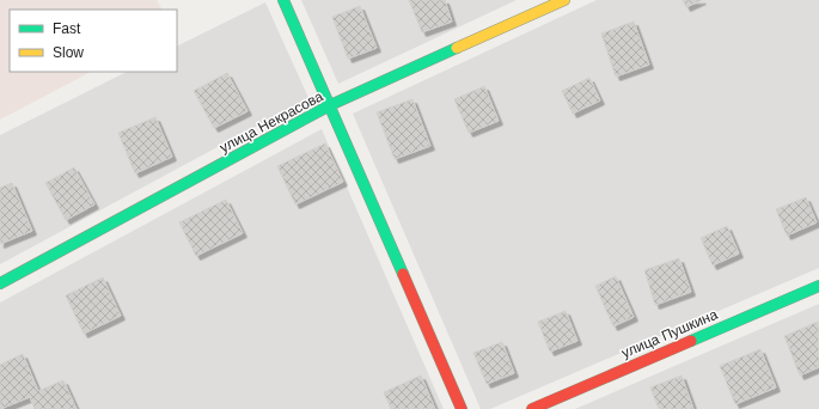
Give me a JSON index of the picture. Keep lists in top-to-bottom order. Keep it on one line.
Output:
{"streets":{"street":["улица Некрасова","улица Пушкина"]},"legend":["Fast","Slow"]}
